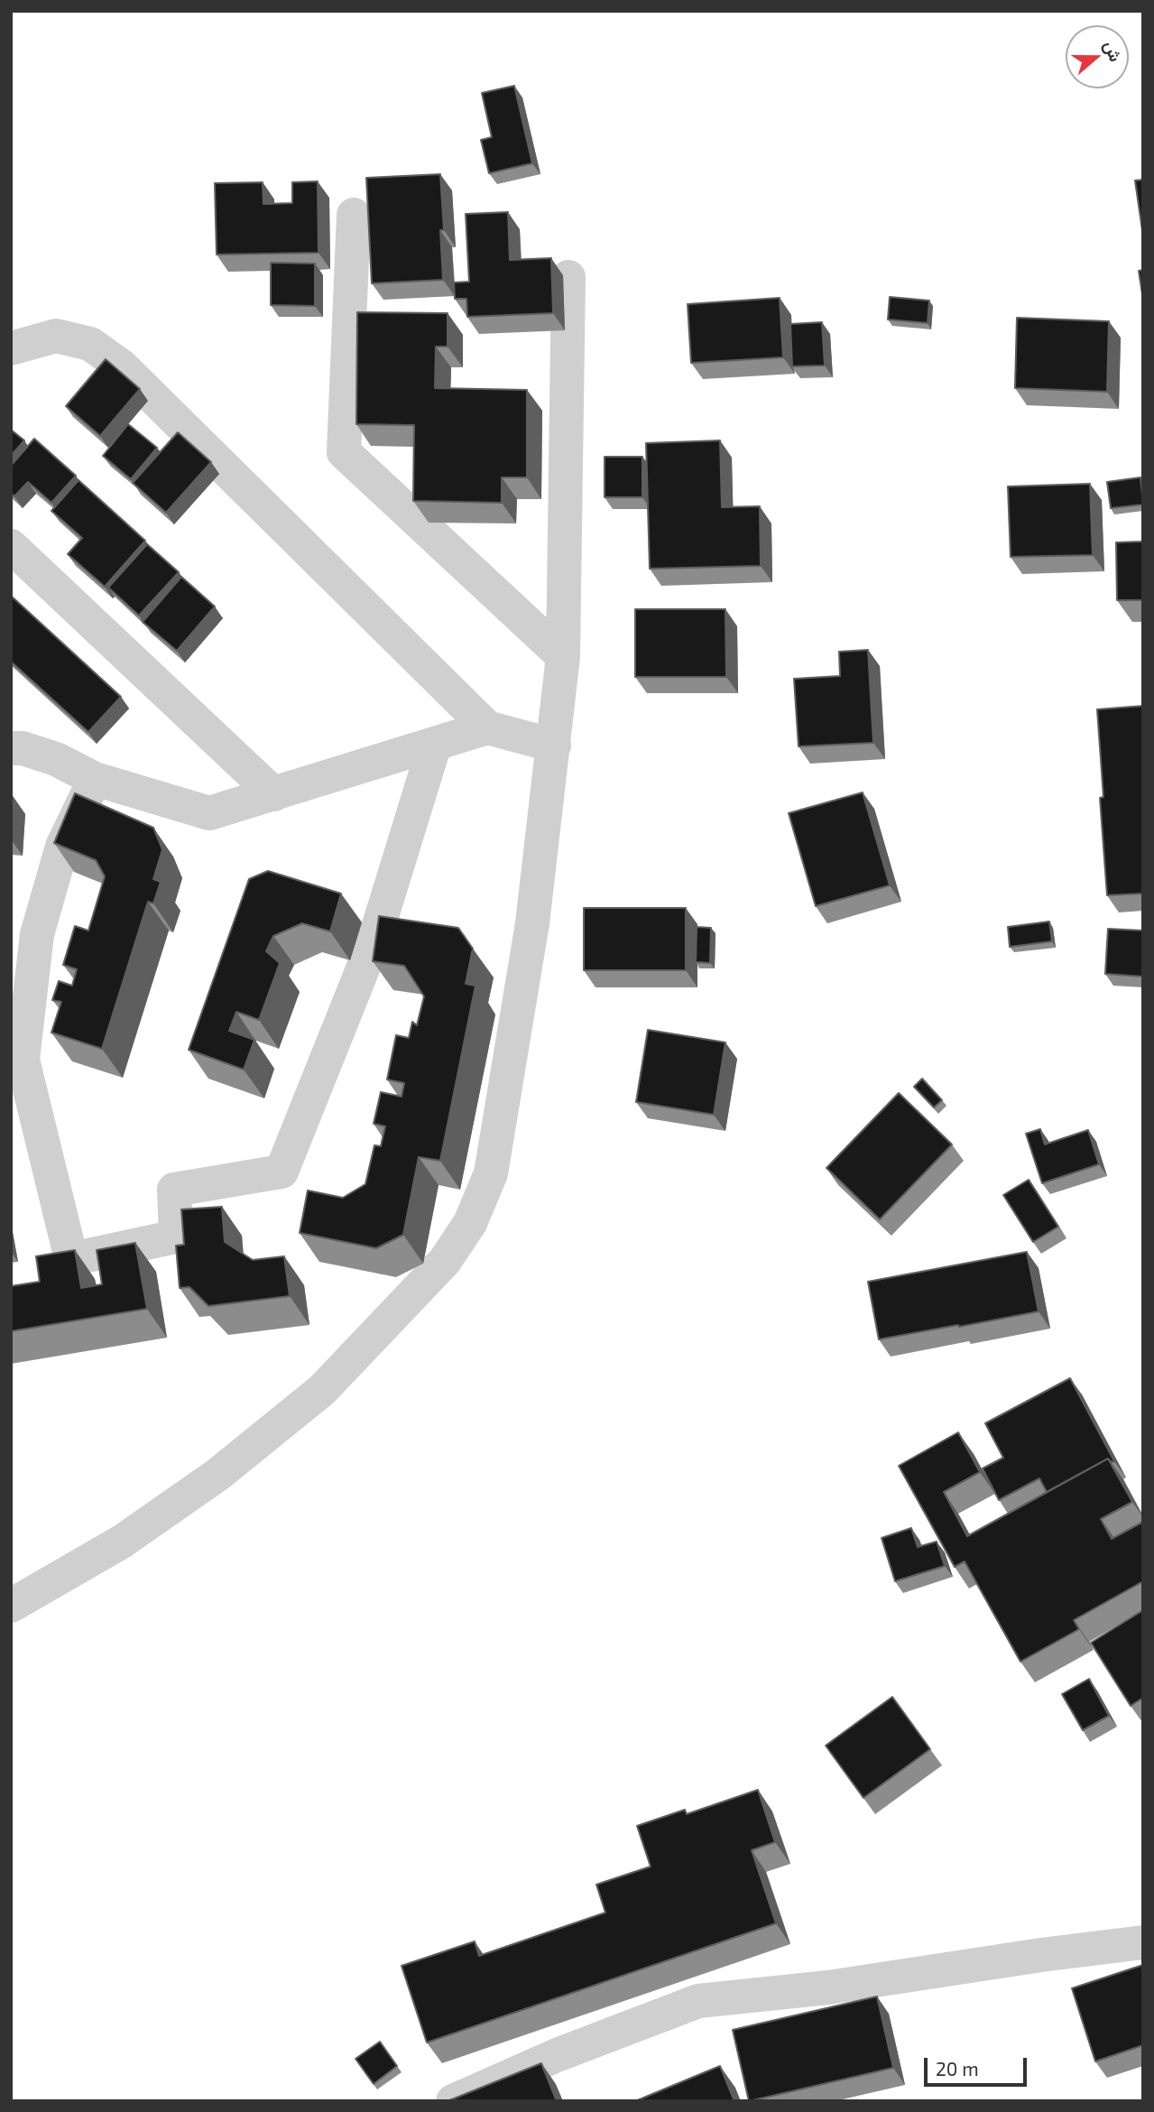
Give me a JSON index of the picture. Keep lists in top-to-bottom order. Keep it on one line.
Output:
{"scale_bar":"20 m","north":"right"}
